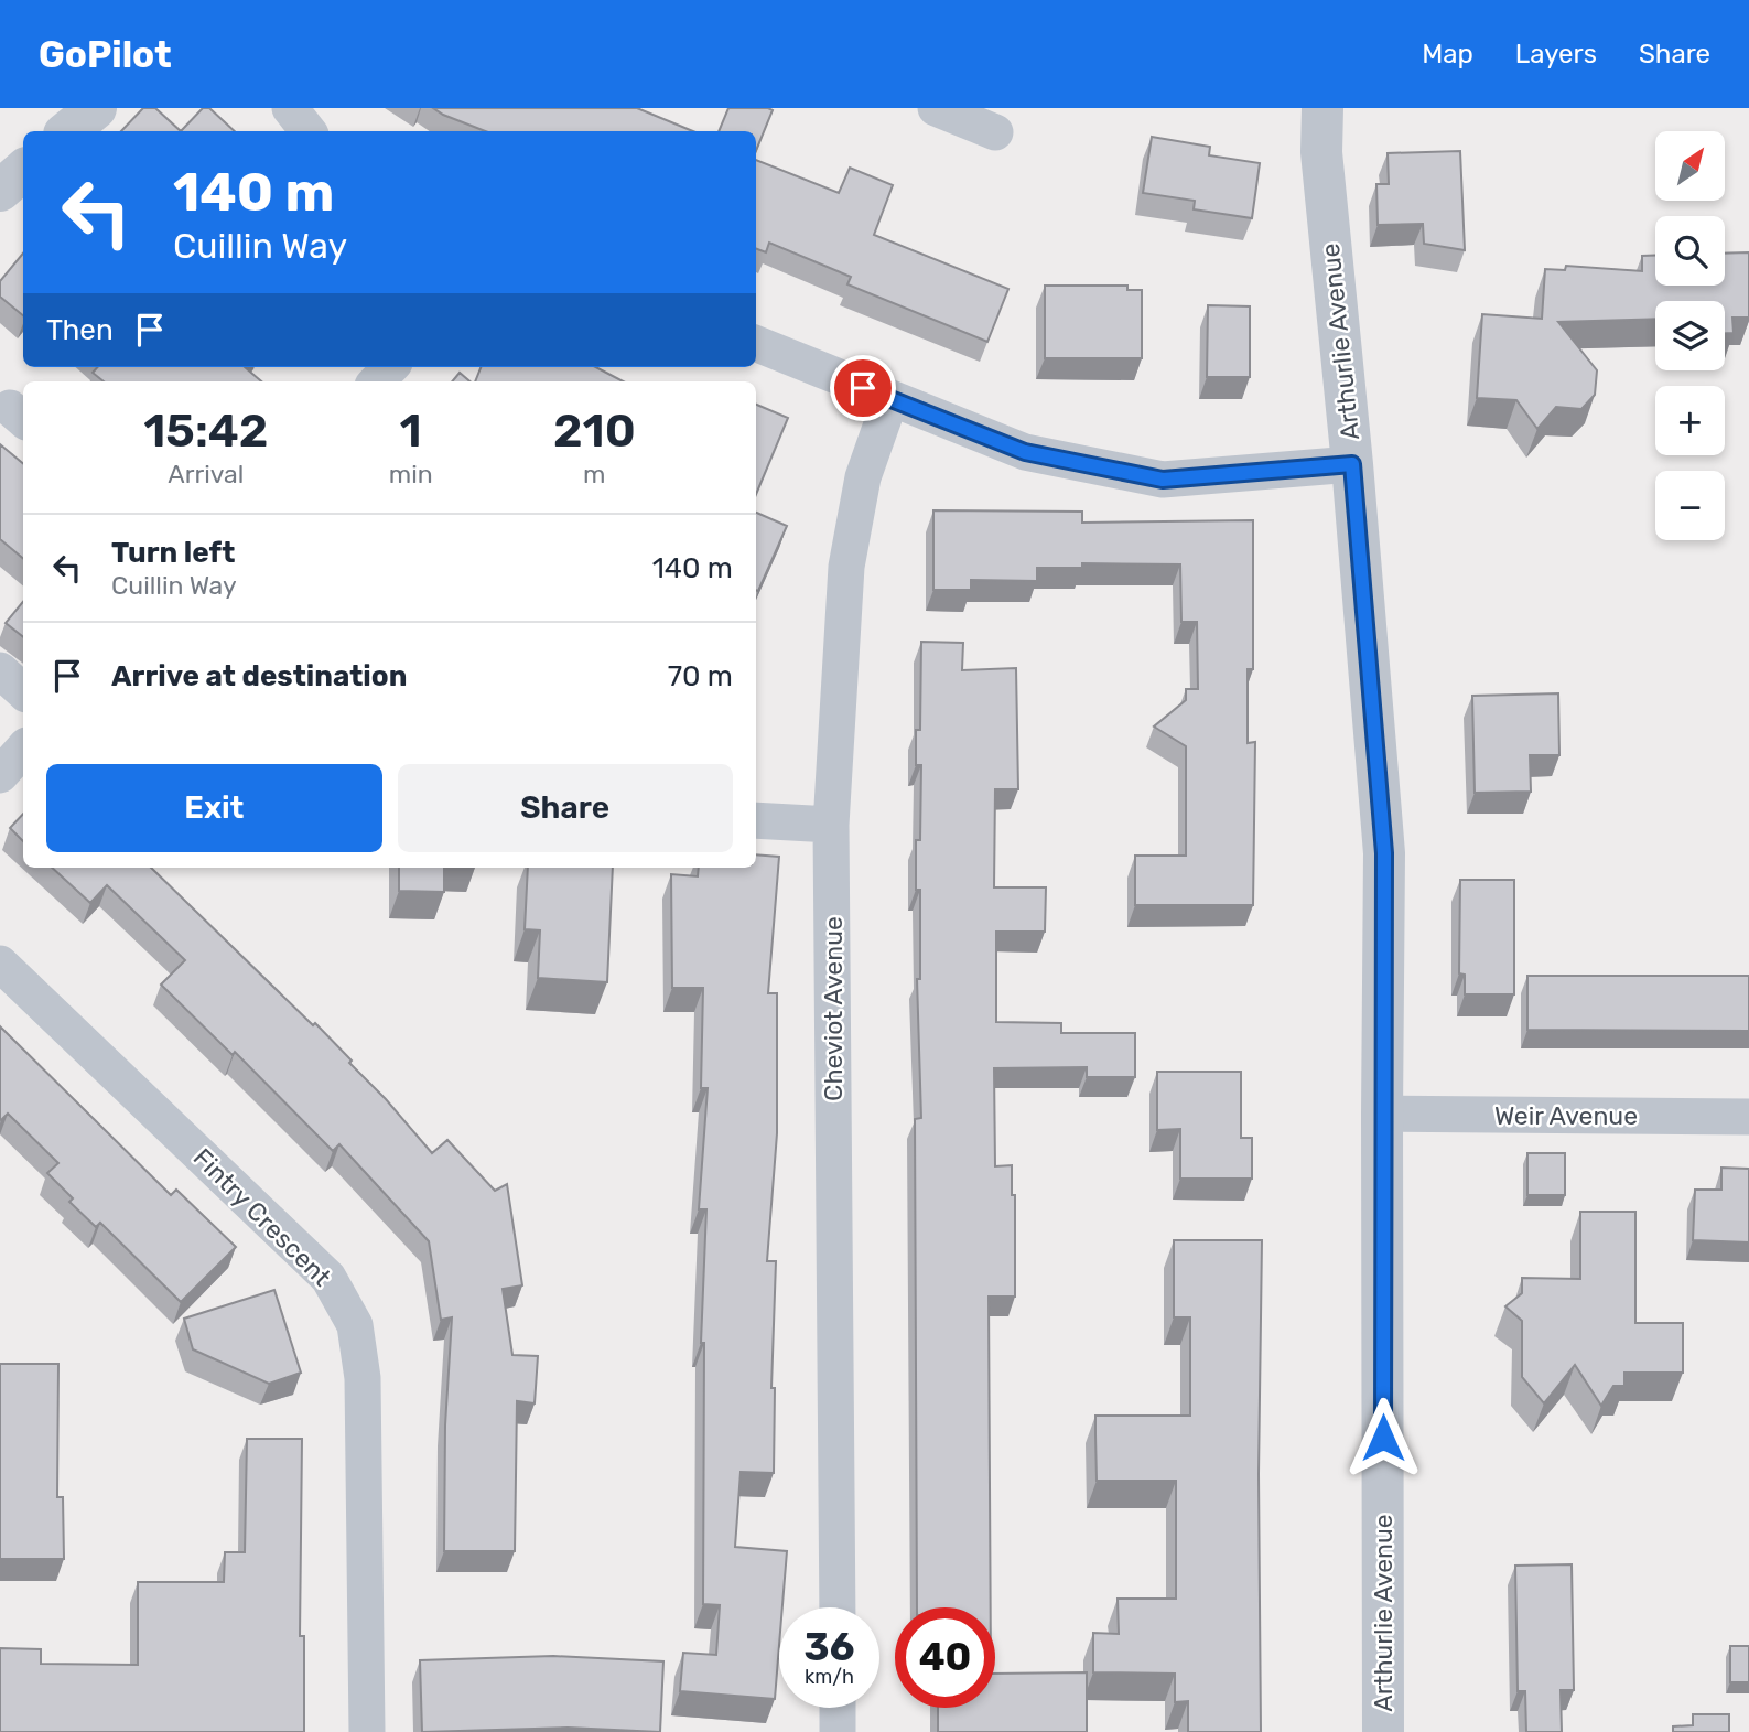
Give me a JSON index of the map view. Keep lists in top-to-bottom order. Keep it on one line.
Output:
{"streets":{"street":["Arthurlie Avenue","Cheviot Avenue","Weir Avenue","Fintry Crescent"]},"crossings":[["Arthurlie Avenue","Weir Avenue"]],"north":"top right","page":{"header":"GoPilot","nav":["Map","Layers","Share"],"map_buttons":["+","−"],"turn":["140 m","Cuillin Way"],"then":"Then","eta":["15:42","Arrival","1","min","210","m"],"list":[{"name":"Turn left","note":"Cuillin Way","value":"140 m"},{"name":"Arrive at destination","value":"70 m"}],"buttons":["Exit","Share"],"speed":"36 km/h","limit":"40"}}
